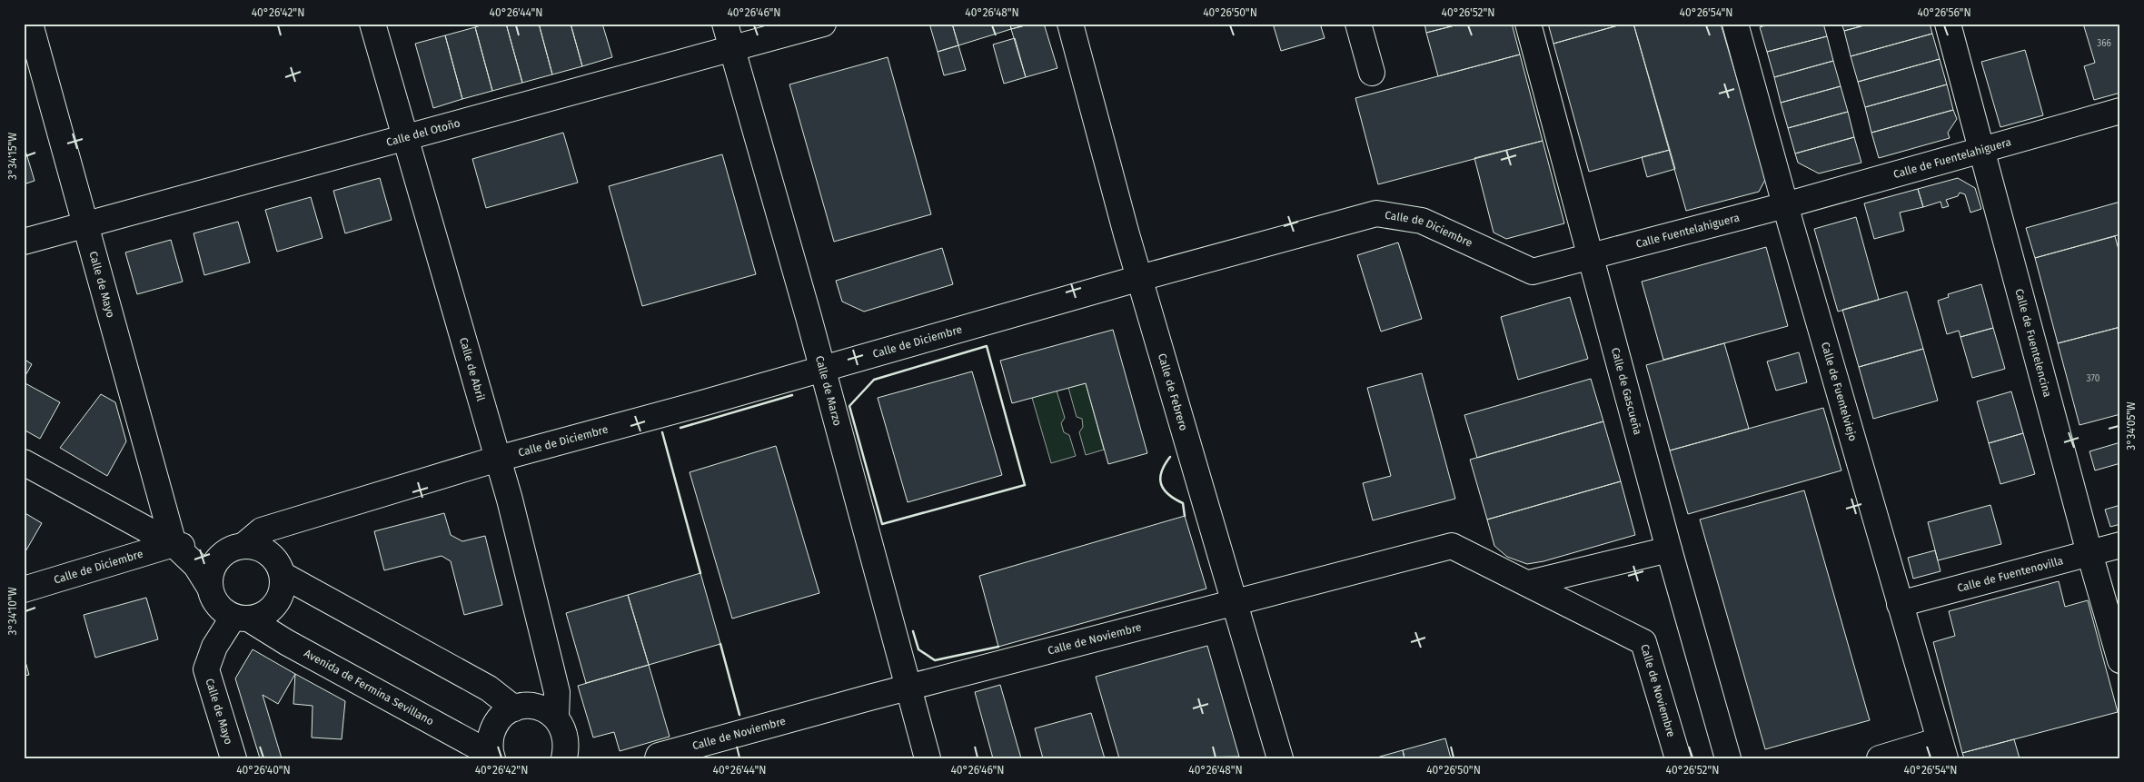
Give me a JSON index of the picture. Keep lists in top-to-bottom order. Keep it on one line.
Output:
{"streets":{"street":["Calle del Otoño","Calle de Fuentelahiguera","Calle de Diciembre","Calle Fuentelahiguera","Calle de Mayo","Calle de Fuentelencina","Calle de Abril","Calle de Marzo","Calle de Febrero","Calle de Gascueña","Calle de Fuentelviejo","Calle de Fuentenovilla","Calle de Noviembre","Avenida de Fermina Sevillano"]},"crossings":[["Calle del Otoño","Calle de Mayo"],["Calle del Otoño","Calle de Abril"],["Calle del Otoño","Calle de Marzo"],["Calle de Fuentelahiguera","Calle Fuentelahiguera"],["Calle de Fuentelahiguera","Calle de Fuentelencina"],["Calle de Fuentelahiguera","Calle de Fuentelviejo"],["Calle de Diciembre","Calle Fuentelahiguera"],["Calle de Diciembre","Calle de Mayo"],["Calle de Diciembre","Calle de Abril"],["Calle de Diciembre","Calle de Marzo"],["Calle de Diciembre","Calle de Febrero"],["Calle de Diciembre","Calle de Gascueña"],["Calle de Diciembre","Avenida de Fermina Sevillano"],["Calle Fuentelahiguera","Calle de Gascueña"],["Calle Fuentelahiguera","Calle de Fuentelviejo"],["Calle de Mayo","Avenida de Fermina Sevillano"],["Calle de Fuentelencina","Calle de Fuentenovilla"],["Calle de Marzo","Calle de Noviembre"],["Calle de Febrero","Calle de Noviembre"],["Calle de Fuentelviejo","Calle de Fuentenovilla"]],"house_numbers":["366","370"],"coordinates":["40°26'42\"N","40°26'44\"N","40°26'46\"N","40°26'48\"N","40°26'50\"N","40°26'52\"N","40°26'54\"N","40°26'56\"N","3°34'15\"W","3°34'05\"W","3°34'10\"W","40°26'40\"N"]}
